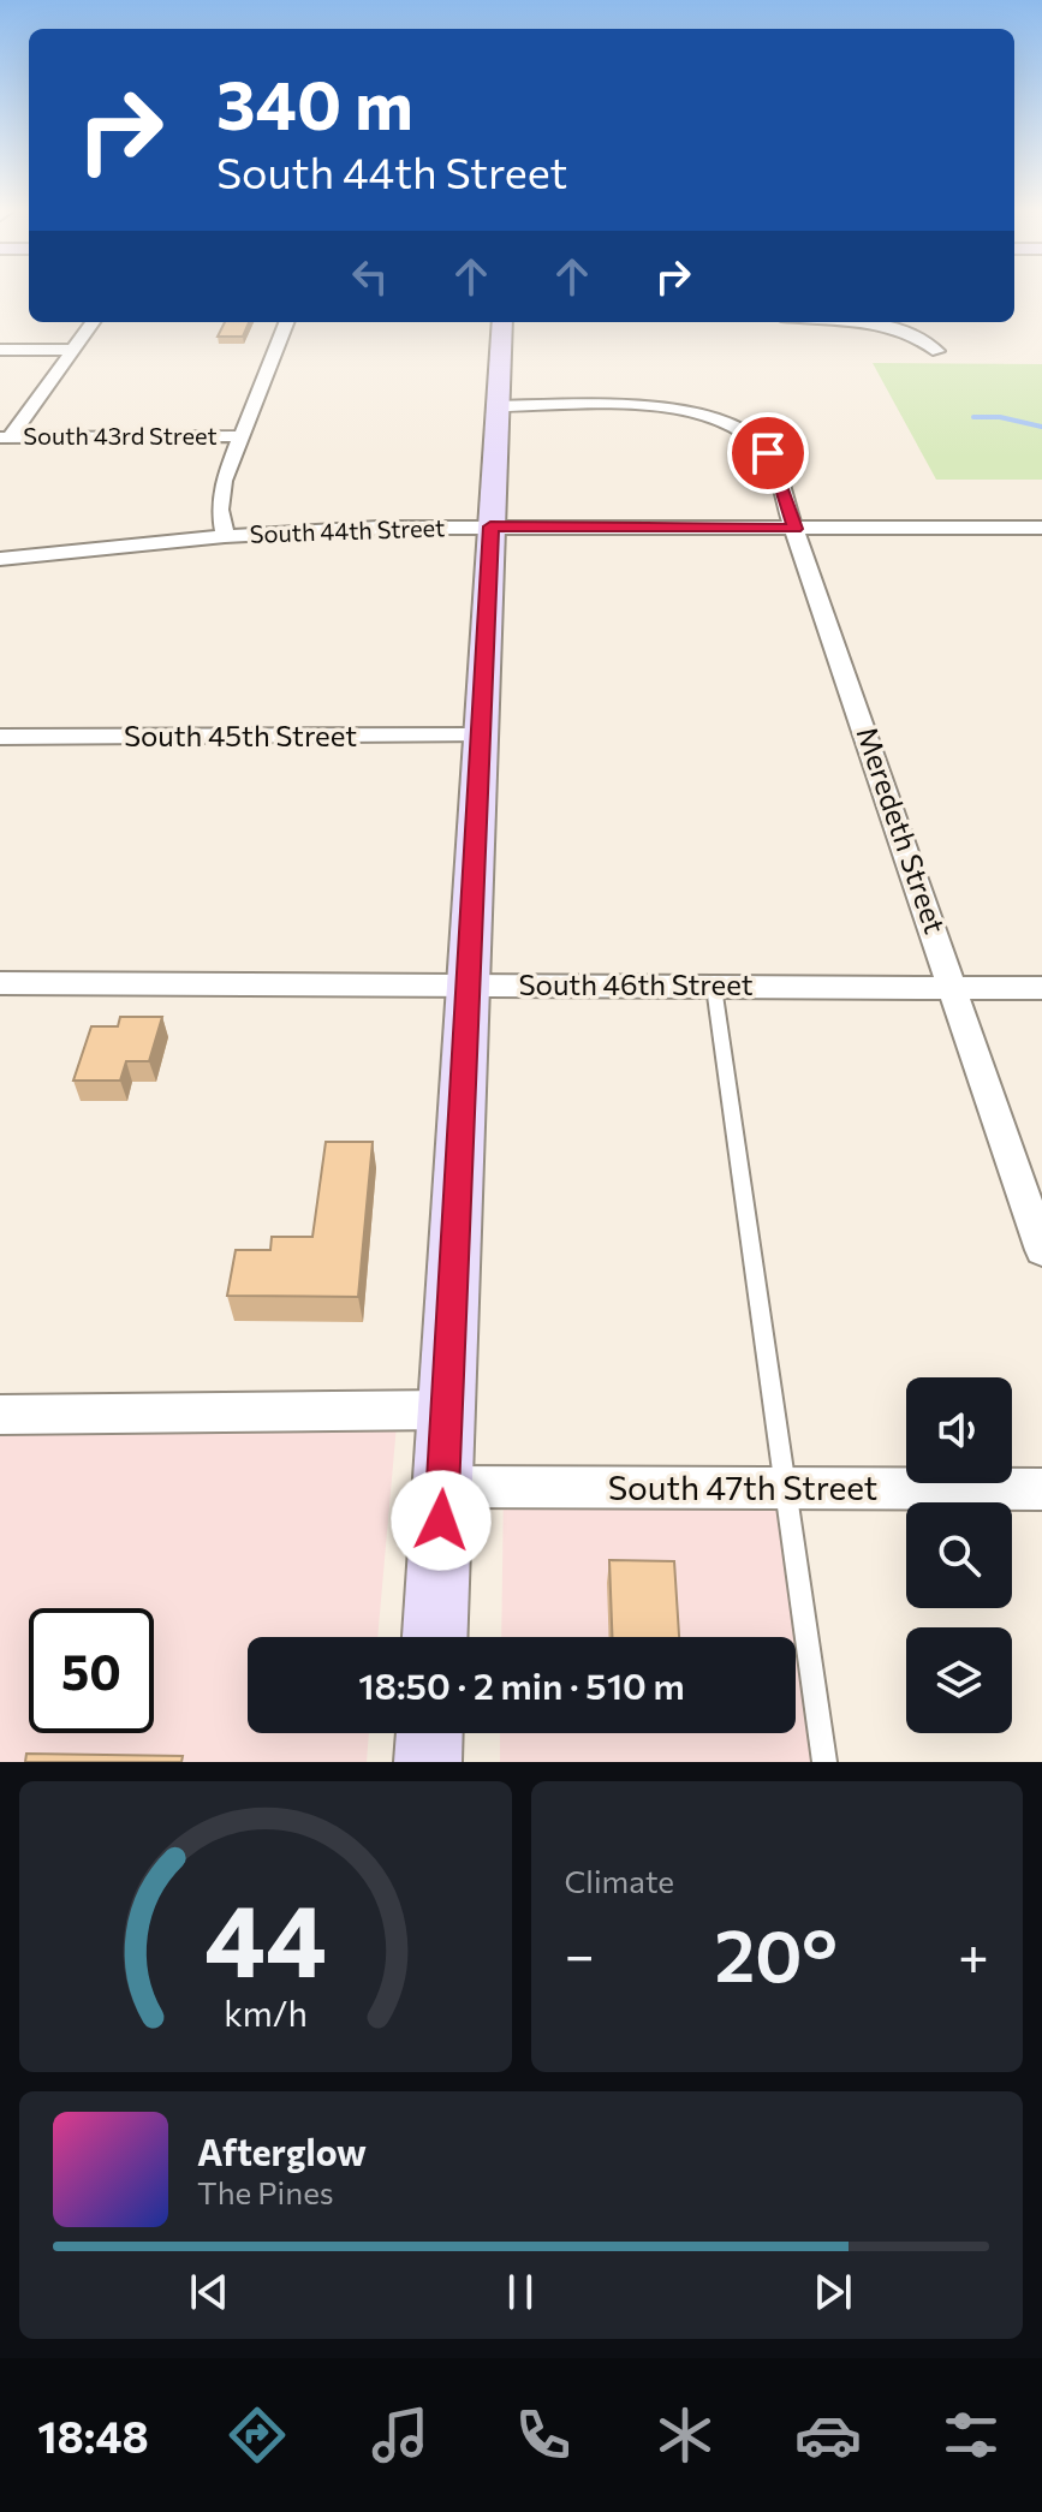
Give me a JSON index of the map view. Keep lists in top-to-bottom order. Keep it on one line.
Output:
{"streets":{"street":["South 43rd Street","South 44th Street","South 45th Street","Meredeth Street","South 46th Street","South 47th Street"]},"crossings":[["South 44th Street","Meredeth Street"],["Meredeth Street","South 46th Street"]],"page":{"turn":["340 m","South 44th Street"],"limit":"50","trip":"18:50 · 2 min · 510 m","tile":"Climate","heat":["−","20°","+"],"song":["Afterglow","The Pines"],"tabs":"18:48","gauge":["44","km/h"]}}
